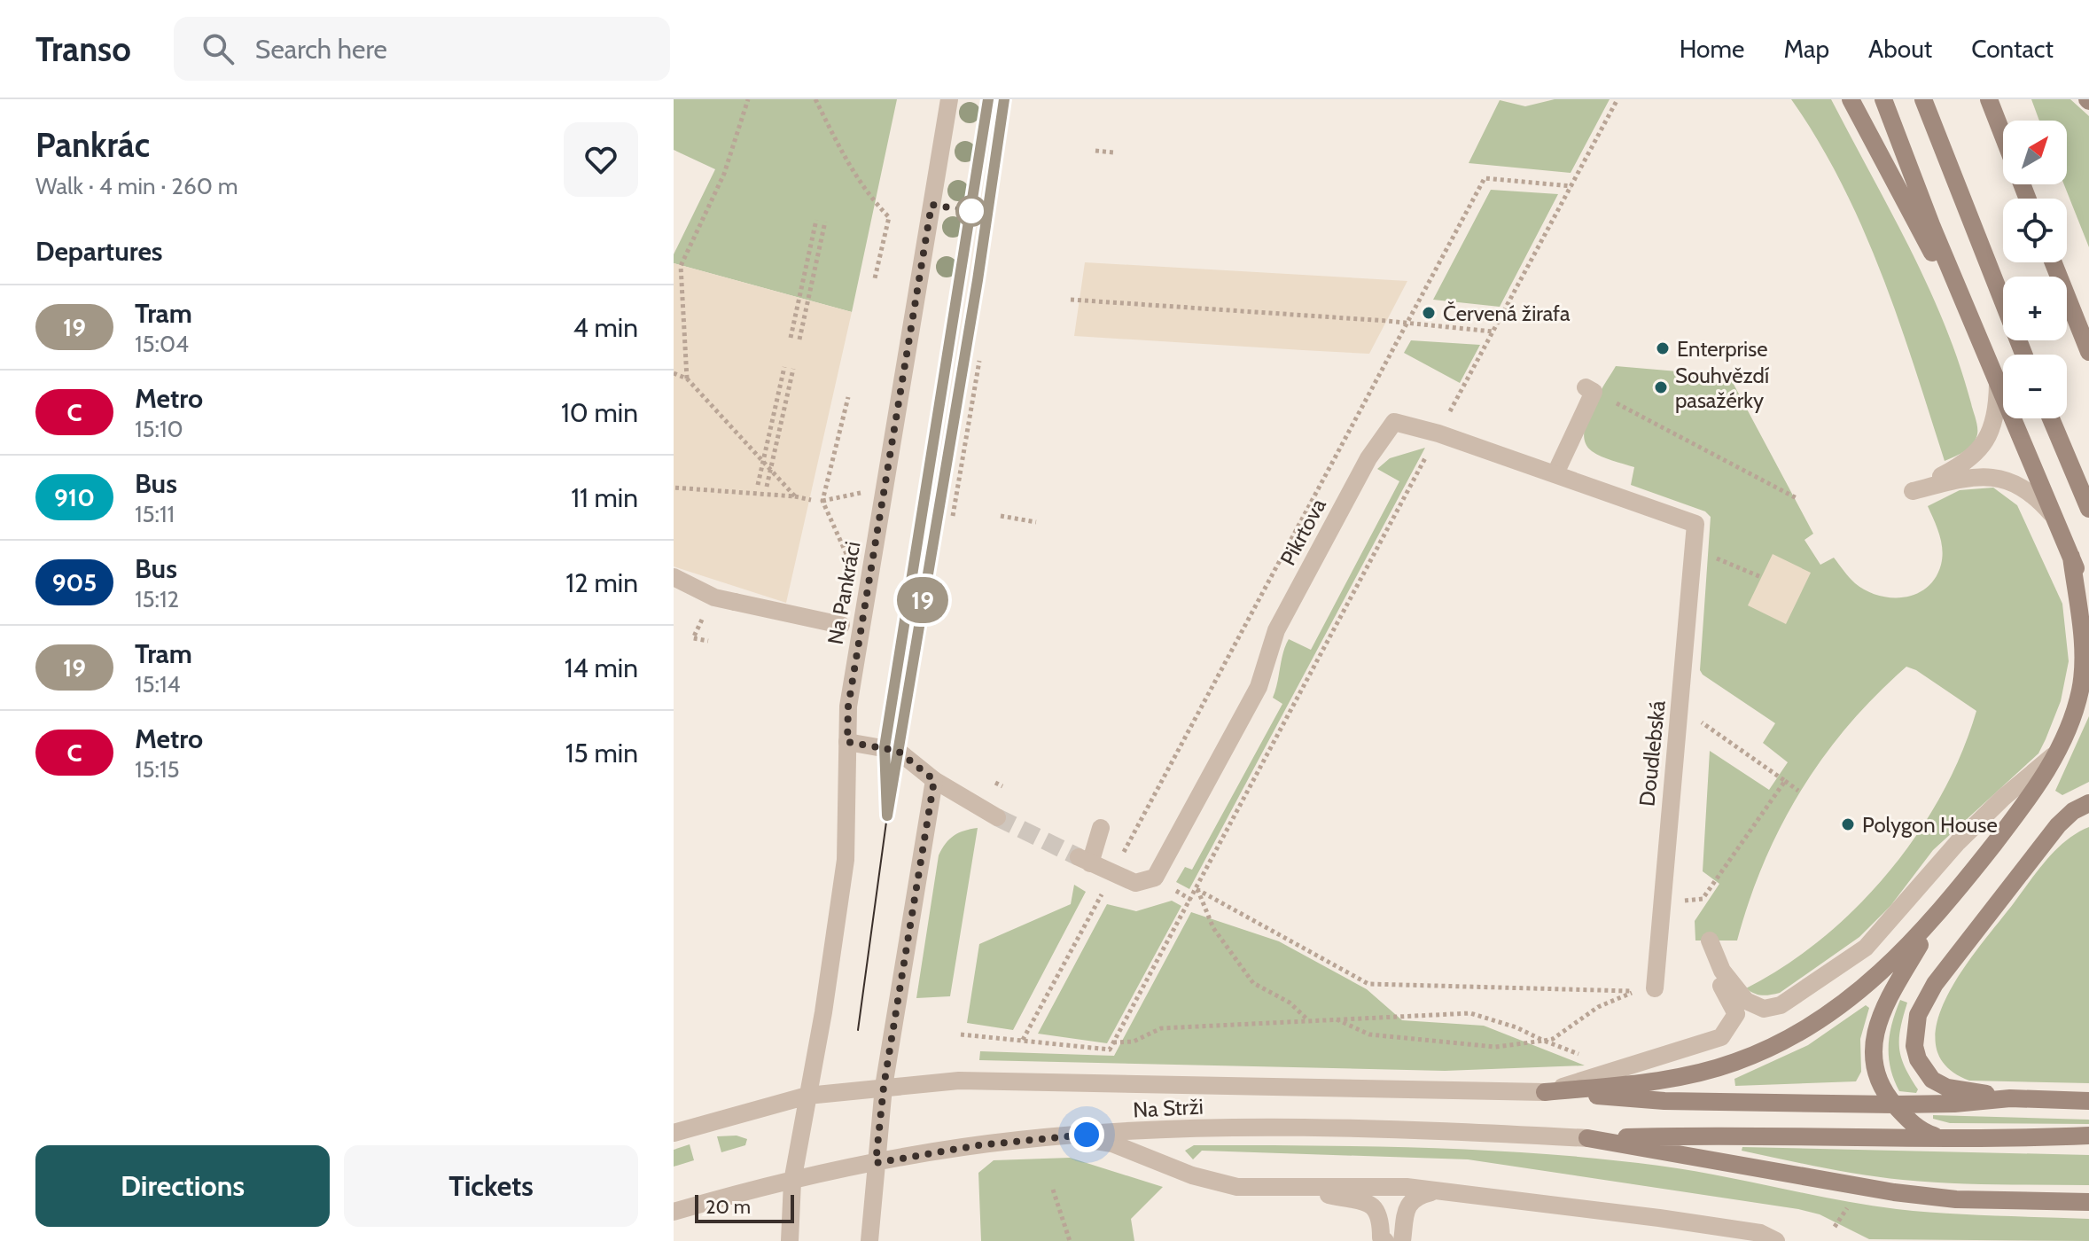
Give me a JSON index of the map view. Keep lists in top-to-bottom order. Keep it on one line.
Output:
{"streets":{"street":["Pikrtova","Na Pankráci","Doudlebská","Na Strži"]},"crossings":[["Pikrtova","Doudlebská"],["Na Pankráci","Na Strži"]],"places":["Červená žirafa","Enterprise","Souhvězdí pasažérky","Polygon House"],"lines":["tram line 19"],"scale_bar":"20 m","north":"top right","page":{"header":"Transo","search":"Search here","nav":["Home","Map","About","Contact"],"heading":[["Pankrác","Walk · 4 min · 260 m"],"Departures"],"on_map":"19","map_buttons":["+","−"],"list":[{"mark":"19","name":"Tram","note":"15:04","value":"4 min"},{"mark":"C","name":"Metro","note":"15:10","value":"10 min"},{"mark":"910","name":"Bus","note":"15:11","value":"11 min"},{"mark":"905","name":"Bus","note":"15:12","value":"12 min"},{"mark":"19","name":"Tram","note":"15:14","value":"14 min"},{"mark":"C","name":"Metro","note":"15:15","value":"15 min"}],"buttons":["Directions","Tickets"],"scale":"20 m"}}
